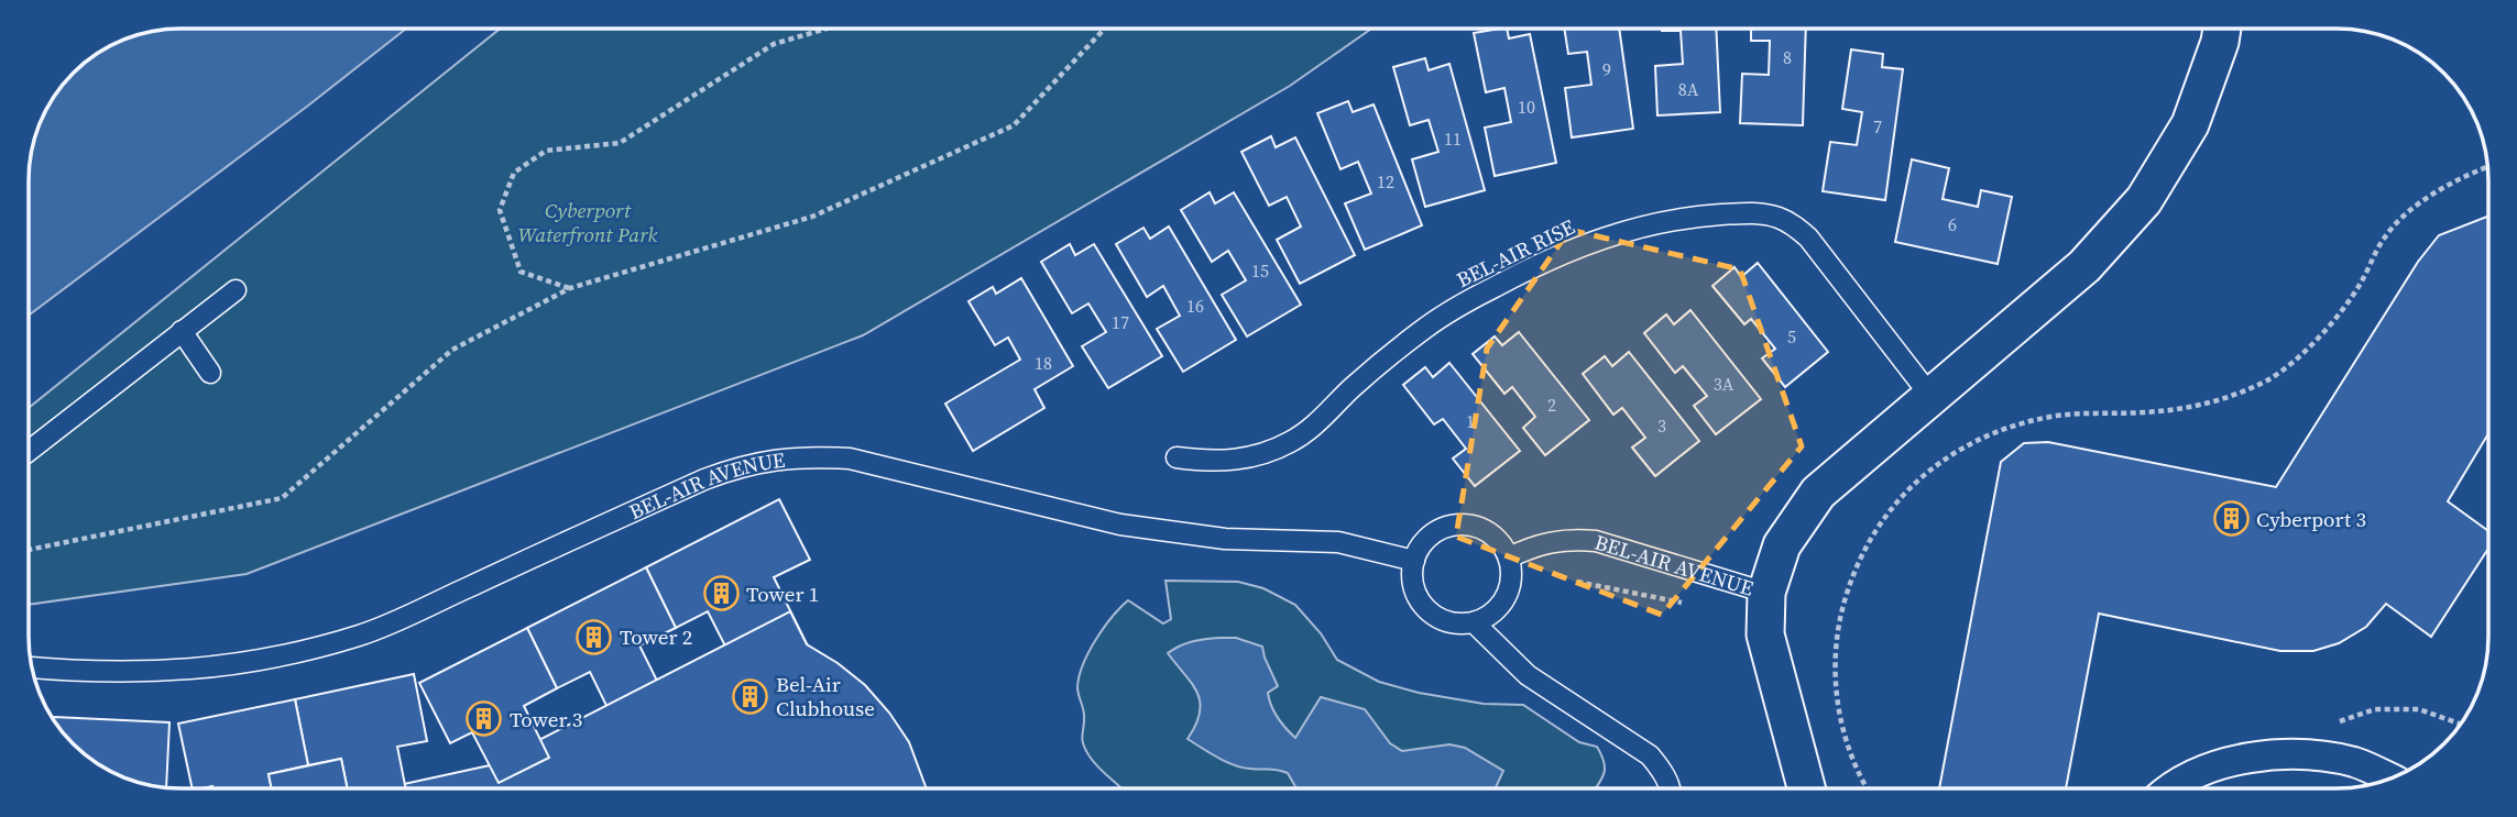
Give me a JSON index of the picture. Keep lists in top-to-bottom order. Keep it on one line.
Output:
{"streets":{"street":["BEL-AIR AVENUE"],"lane":["BEL-AIR RISE"]},"parks":["Cyberport Waterfront Park"],"places":{"building":["Cyberport 3","Tower 1","Tower 2","Bel-Air Clubhouse","Tower 3"]},"house_numbers":["8","9","8A","10","7","11","12","6","15","16","17","5","18","3A","2","1","3"]}
